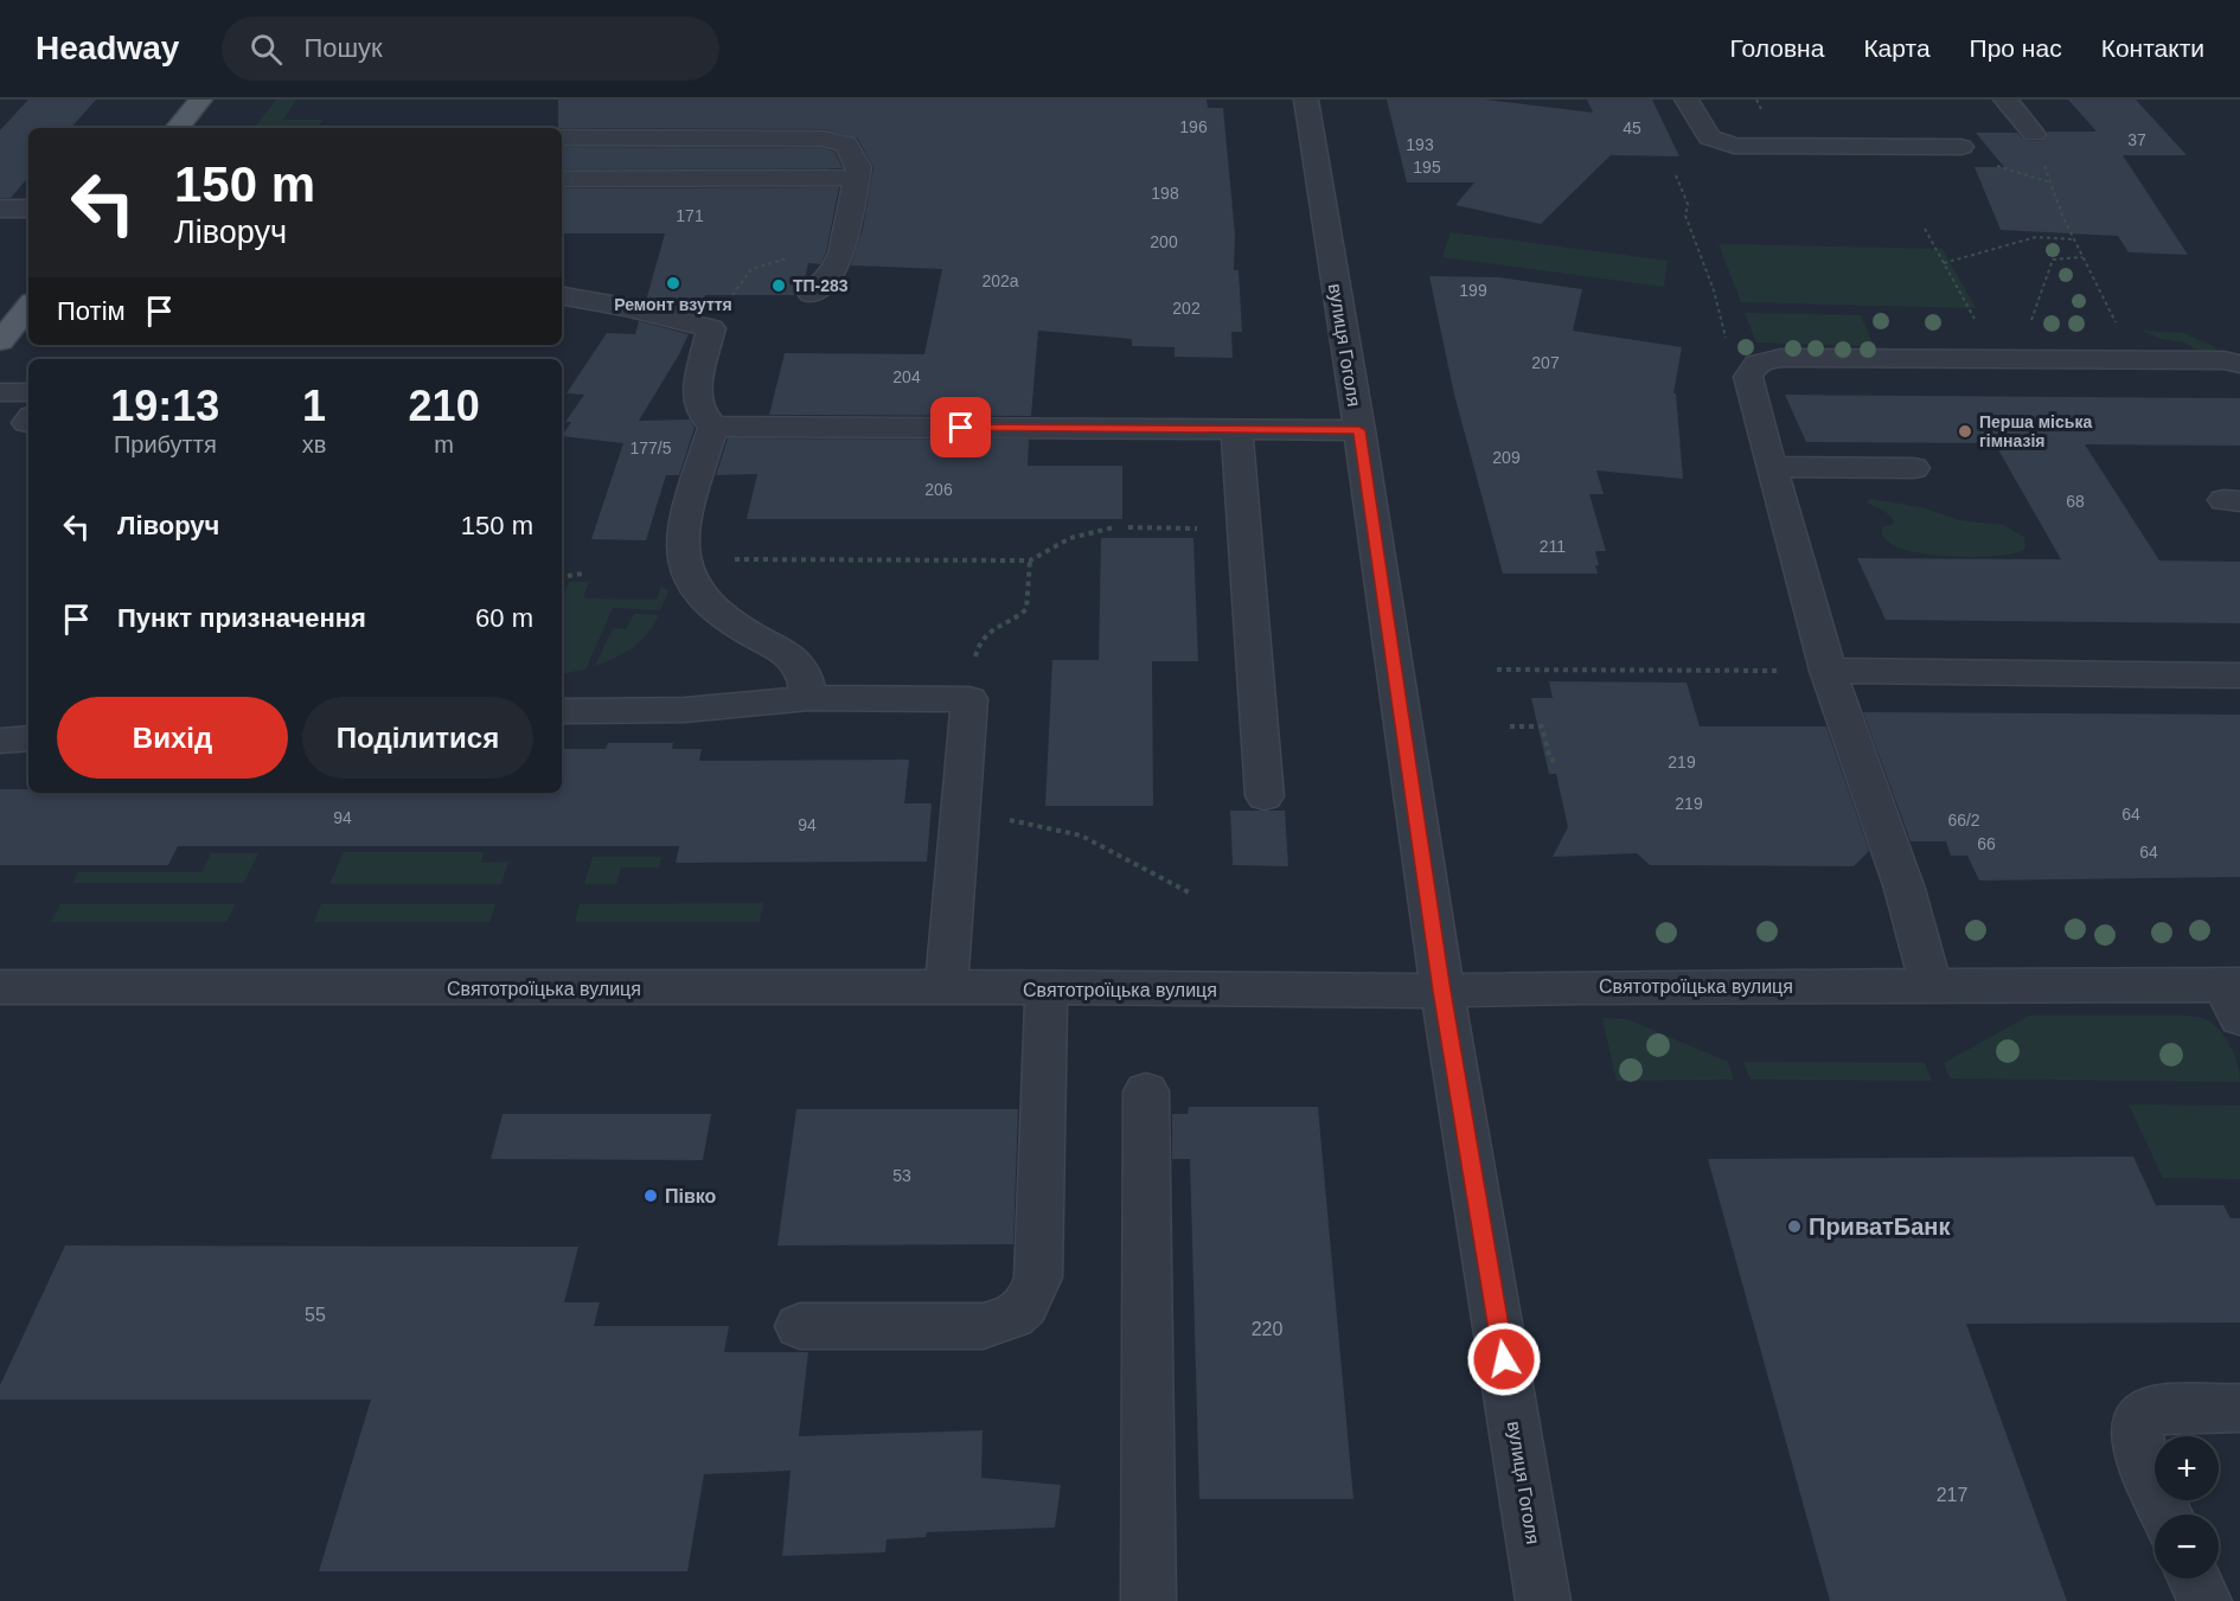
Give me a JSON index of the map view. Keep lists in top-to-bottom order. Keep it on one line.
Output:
{"streets":{"street":["вулиця Гоголя","Святотроїцька вулиця"]},"crossings":[["вулиця Гоголя","Святотроїцька вулиця"]],"places":["Ремонт взуття","ТП-283","Перша міська гімназія","Півко","ПриватБанк"],"house_numbers":["196","45","37","193","195","198","171","200","202а","199","202","207","204","177/5","209","206","68","211","219","219","64","94","66/2","94","66","64","53","55","220","217"],"page":{"header":"Headway","search":"Пошук","nav":["Головна","Карта","Про нас","Контакти"],"turn":["150 m","Ліворуч"],"then":"Потім","eta":["19:13","Прибуття","1","хв","210","m"],"list":[{"name":"Ліворуч","value":"150 m"},{"name":"Пункт призначення","value":"60 m"}],"buttons":["Вихід","Поділитися"],"map_buttons":["+","−"]}}
